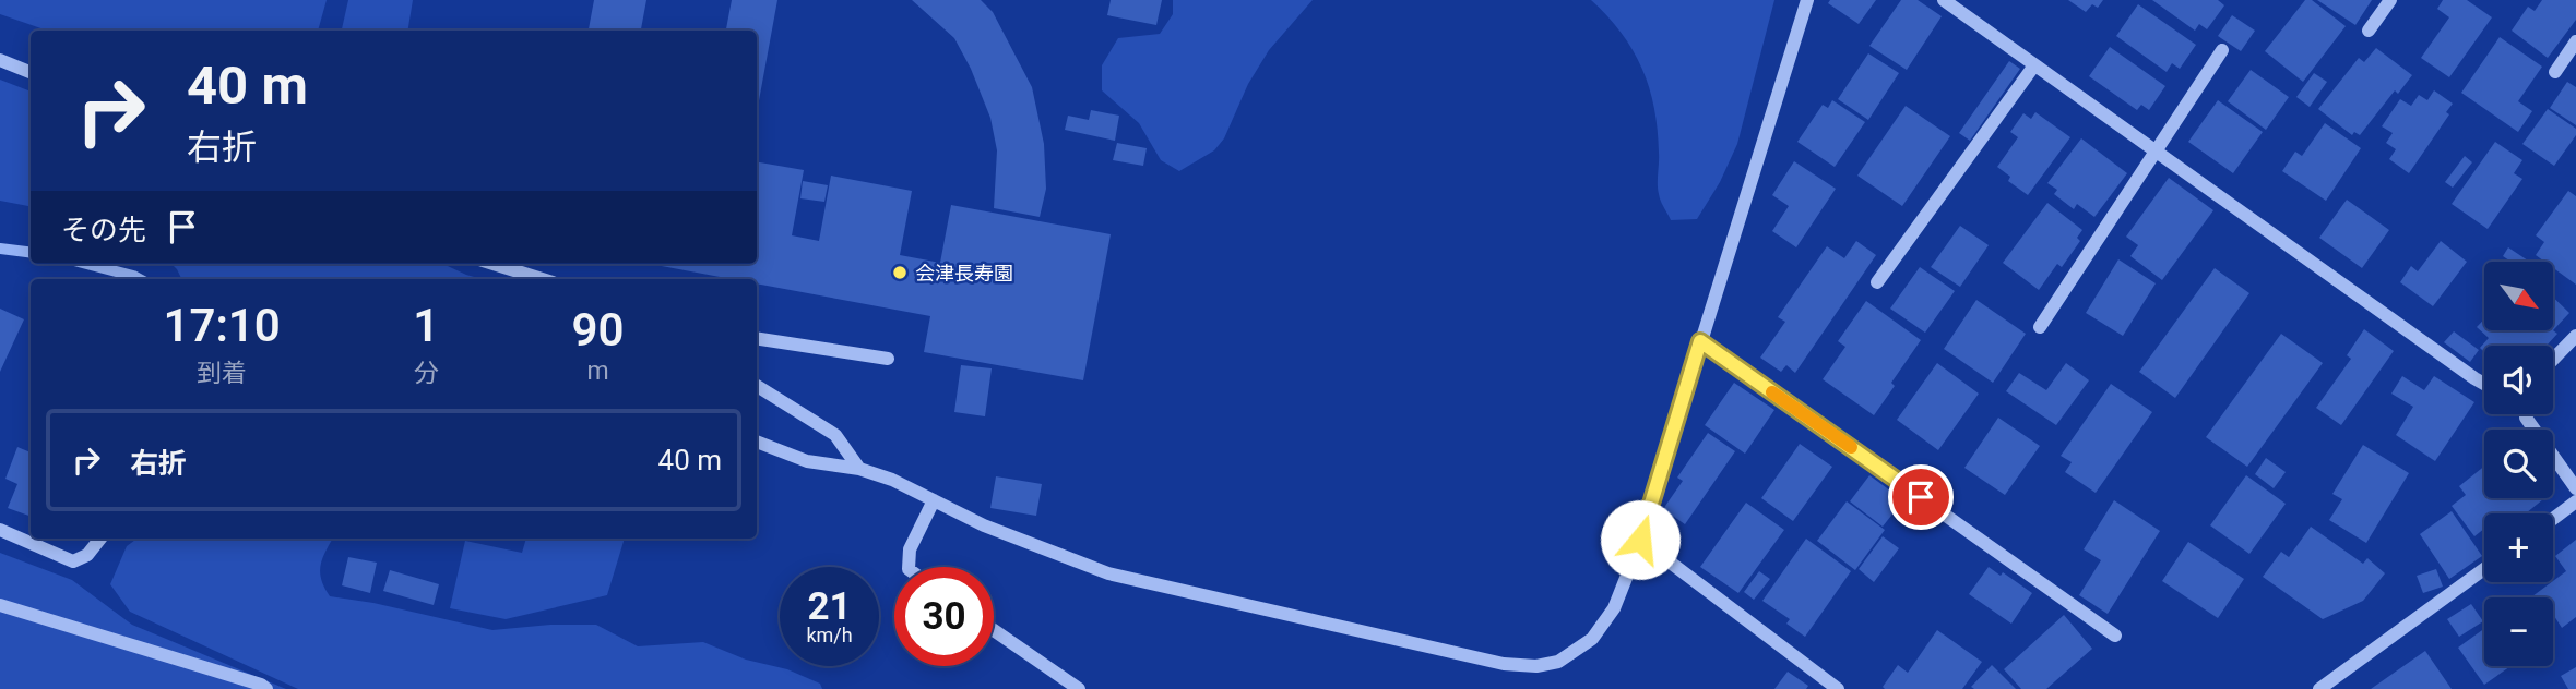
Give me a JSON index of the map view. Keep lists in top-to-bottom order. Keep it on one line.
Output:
{"places":["会津長寿園"],"north":"bottom right","page":{"turn":["40 m","右折"],"then":"その先","map_buttons":["+","−"],"eta":["17:10","到着","1","分","90","m"],"list":[{"name":"右折","value":"40 m"}],"speed":"21 km/h","limit":"30"}}
